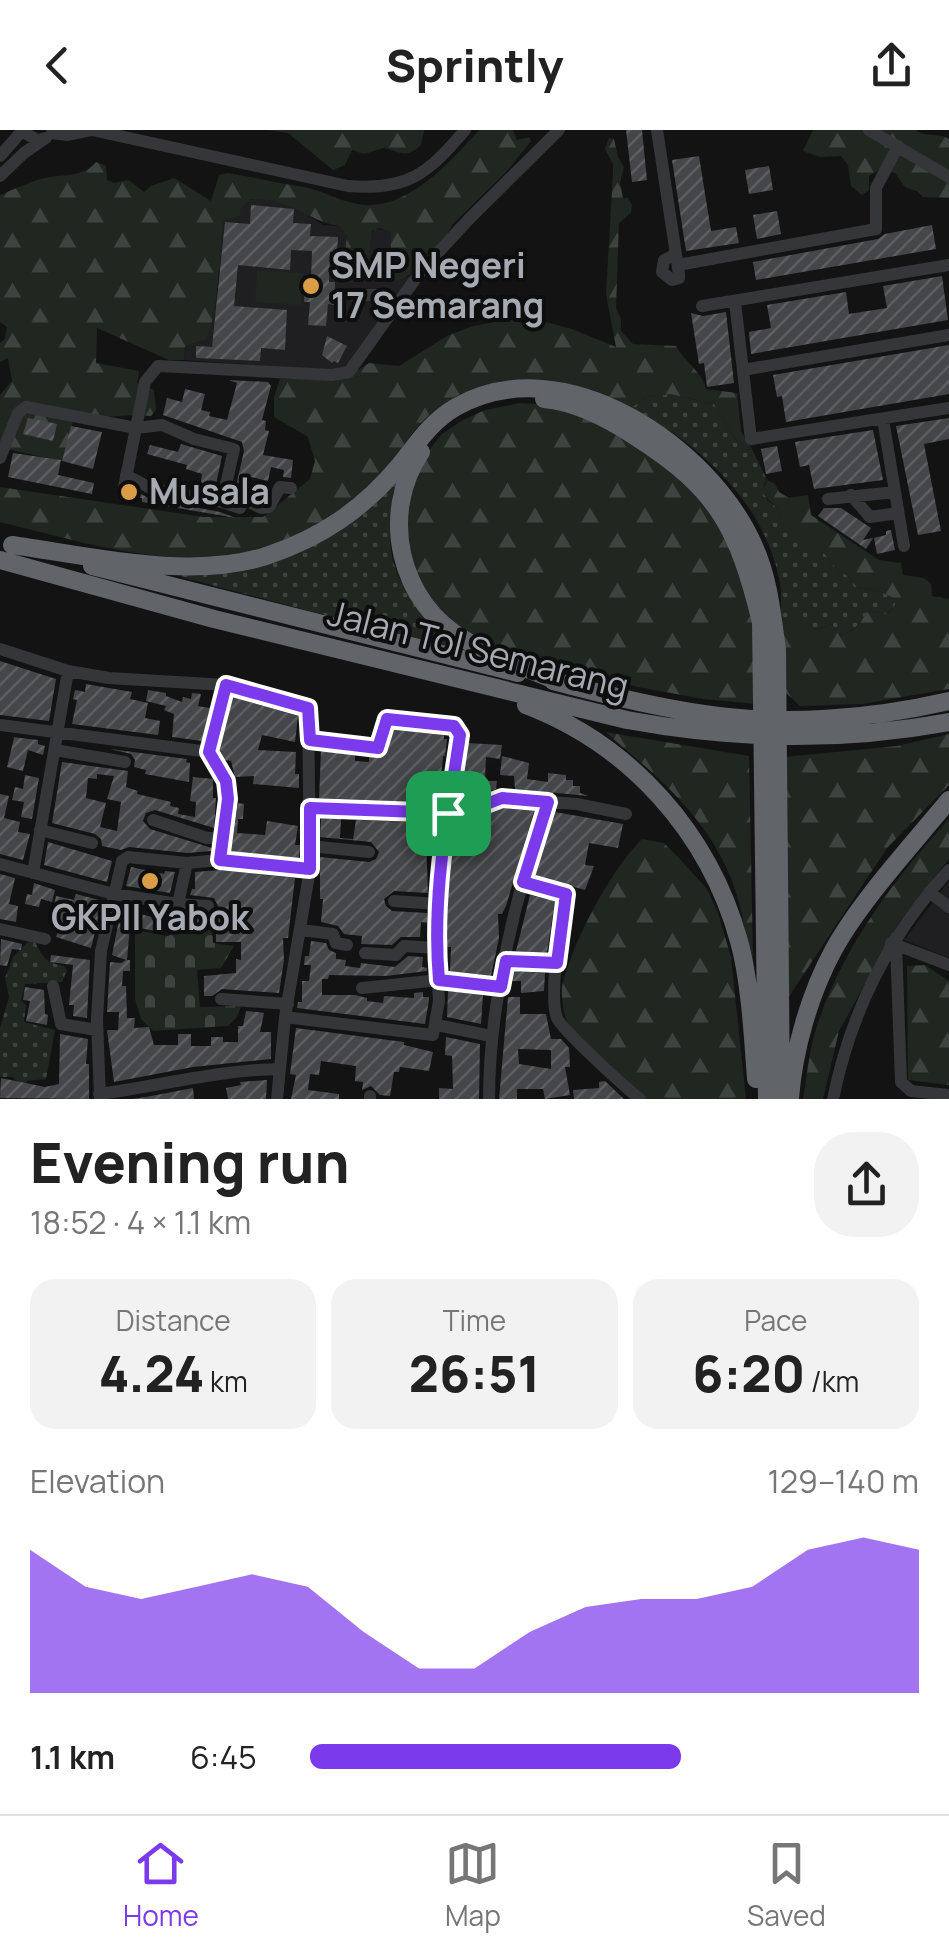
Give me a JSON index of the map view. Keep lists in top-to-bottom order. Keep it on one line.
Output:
{"streets":{"highway":["Jalan Tol Semarang"]},"places":["SMP Negeri 17 Semarang","Musala","GKPII Yabok"],"page":{"header":"Sprintly","heading":["Evening run","18:52 · 4 × 1.1 km"],"stats":[["Distance","4.24 km"],["Time","26:51"],["Pace","6:20 /km"]],"chart":["Elevation","129–140 m"],"list":[{"name":"1.1 km","note":"6:45"}],"tabs":["Home","Map","Saved"]}}
